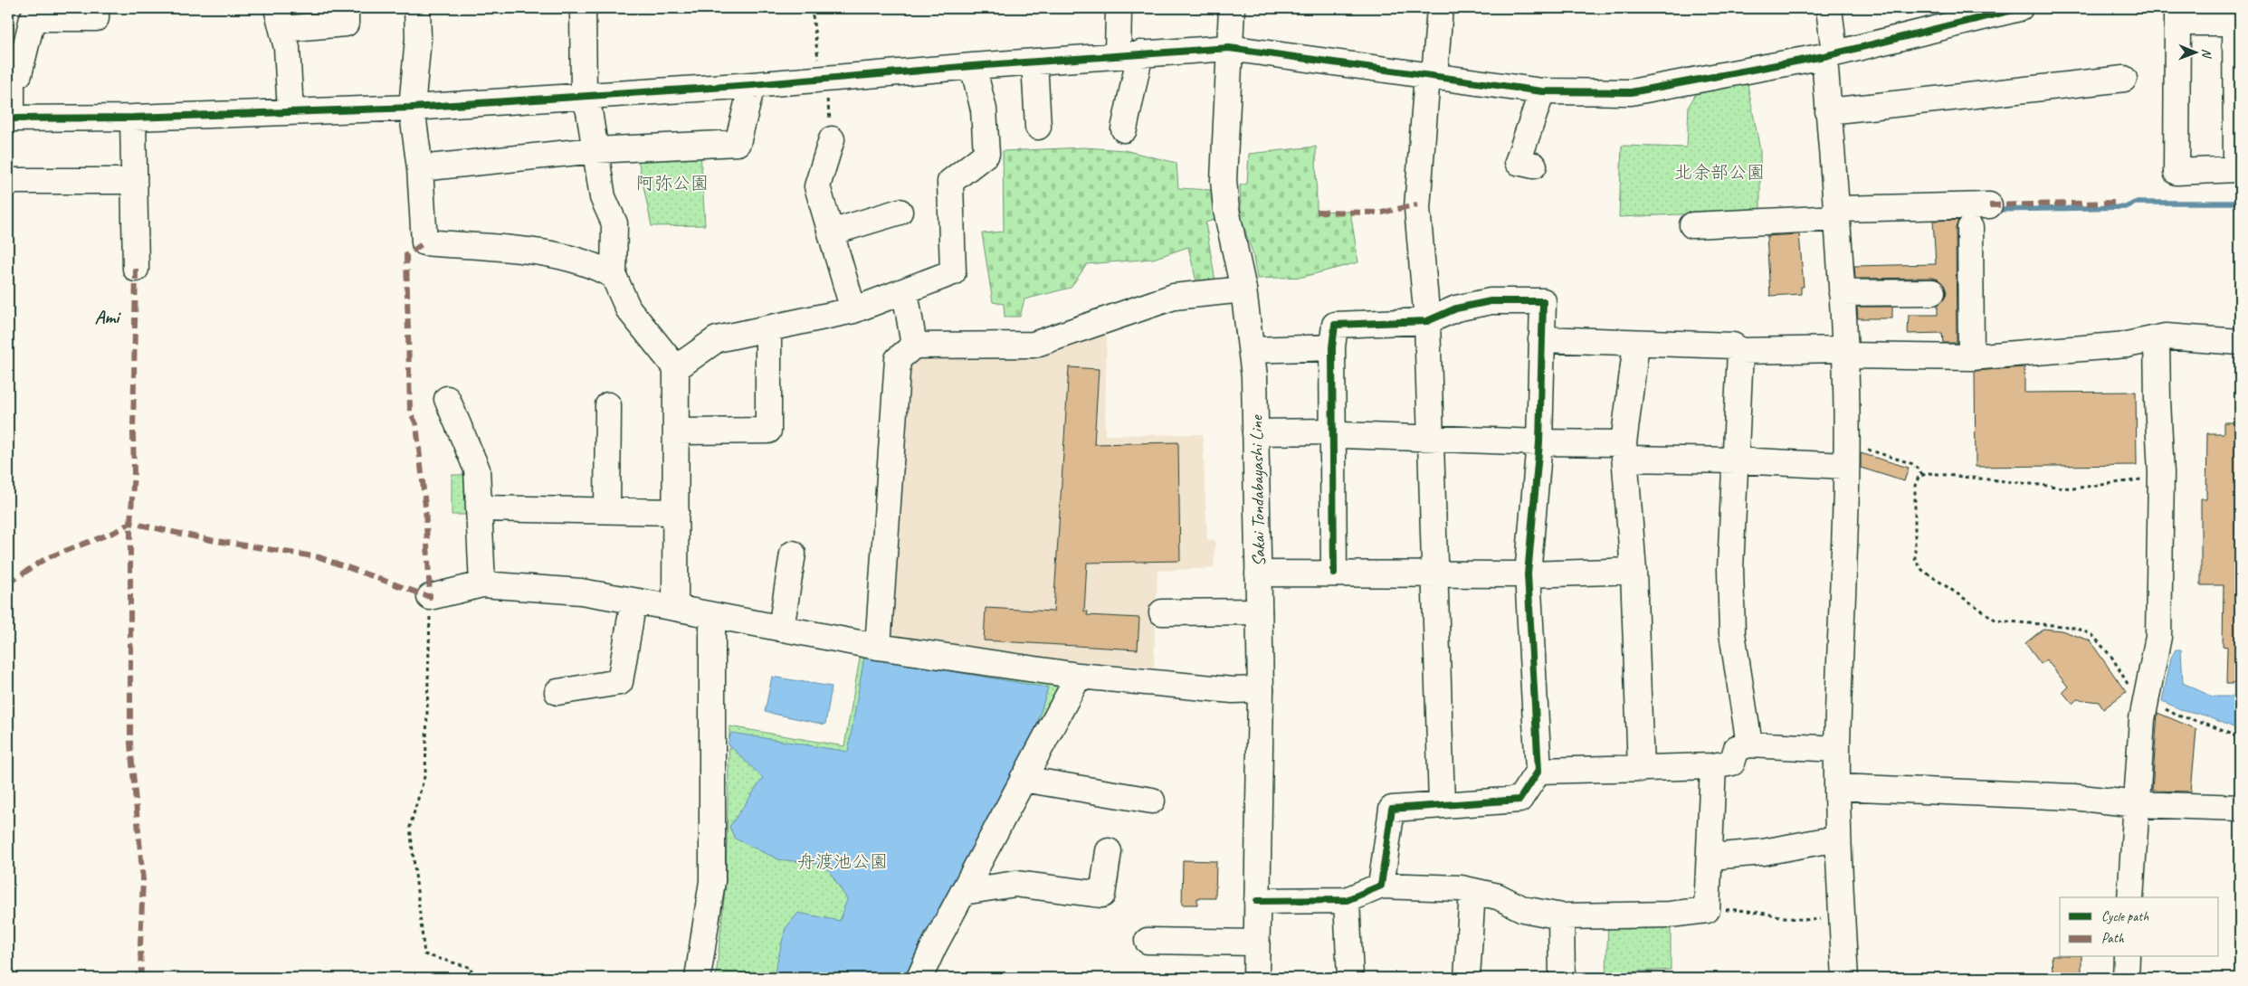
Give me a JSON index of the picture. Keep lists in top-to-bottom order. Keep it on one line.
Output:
{"streets":{"street":["Sakai Tondabayashi Line"]},"districts":["Ami"],"parks":["北余部公園","阿弥公園","舟渡池公園"],"legend":["Cycle path","Path"],"north":"right"}
